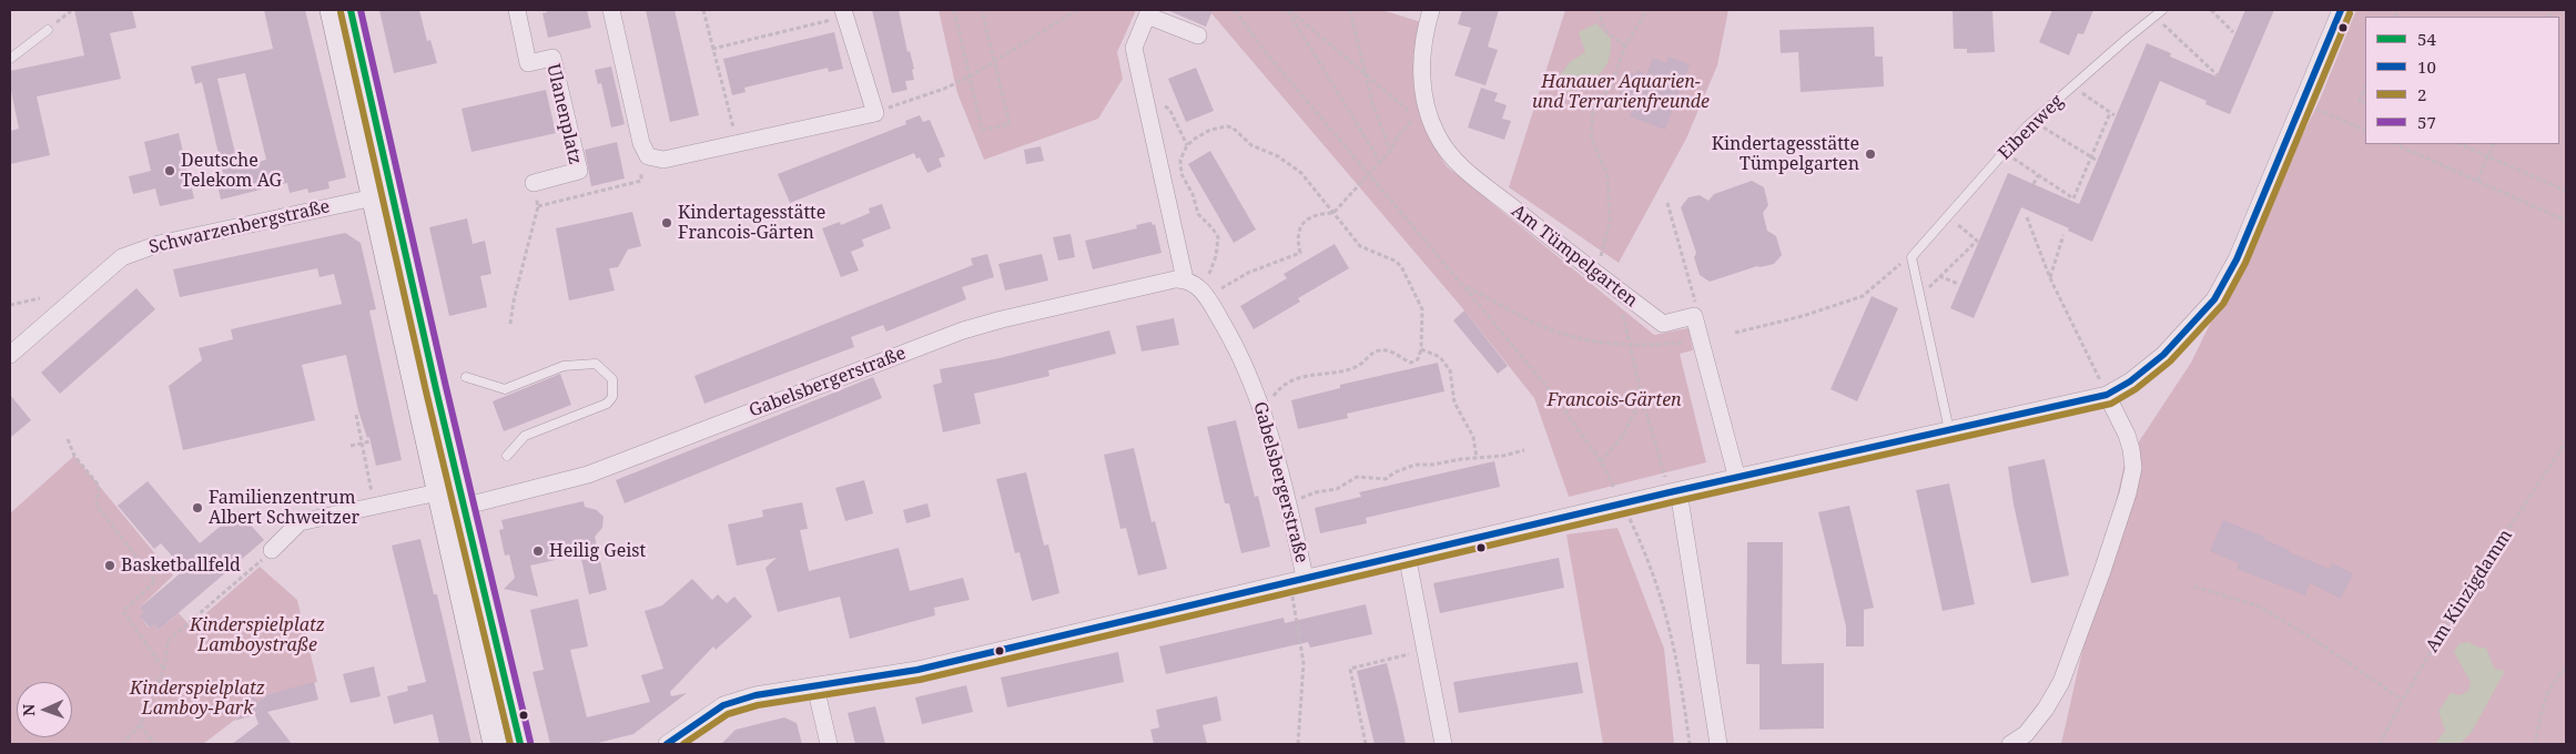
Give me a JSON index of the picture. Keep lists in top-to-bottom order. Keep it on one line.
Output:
{"streets":{"street":["Ulanenplatz","Schwarzenbergstraße","Am Tümpelgarten","Gabelsbergerstraße"],"lane":["Eibenweg"],"path":["Am Kinzigdamm"]},"parks":["Hanauer Aquarien- und Terrarienfreunde","Francois-Gärten","Kinderspielplatz Lamboystraße","Kinderspielplatz Lamboy-Park"],"places":["Kindertagesstätte Tümpelgarten","Deutsche Telekom AG","Kindertagesstätte Francois-Gärten","Familienzentrum Albert Schweitzer","Heilig Geist","Basketballfeld"],"lines":["transit line 54","transit line 10","transit line 57","transit line 2"],"legend":["54","10","2","57"],"north":"left"}
